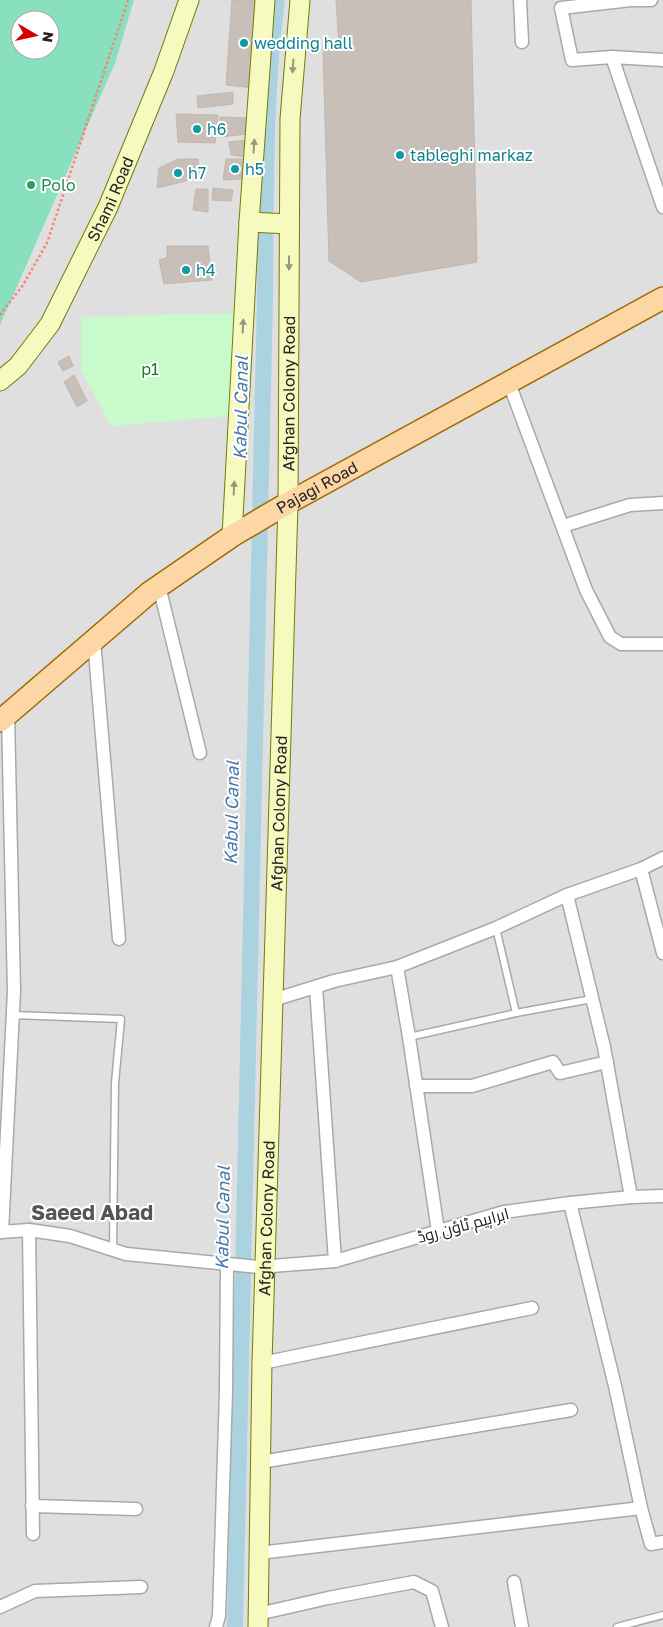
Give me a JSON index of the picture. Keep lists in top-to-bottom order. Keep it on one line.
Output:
{"streets":{"main road":["Shami Road","Afghan Colony Road","Pajagi Road"],"street":["ابراہیم ٹاؤن روڈ"]},"crossings":[["Afghan Colony Road","Pajagi Road"],["Afghan Colony Road","ابراہیم ٹاؤن روڈ"]],"districts":["Saeed Abad"],"water":["Kabul Canal"],"parks":["p1"],"places":["wedding hall","h6","tableghi markaz","h5","h7","Polo","h4"],"north":"right"}
